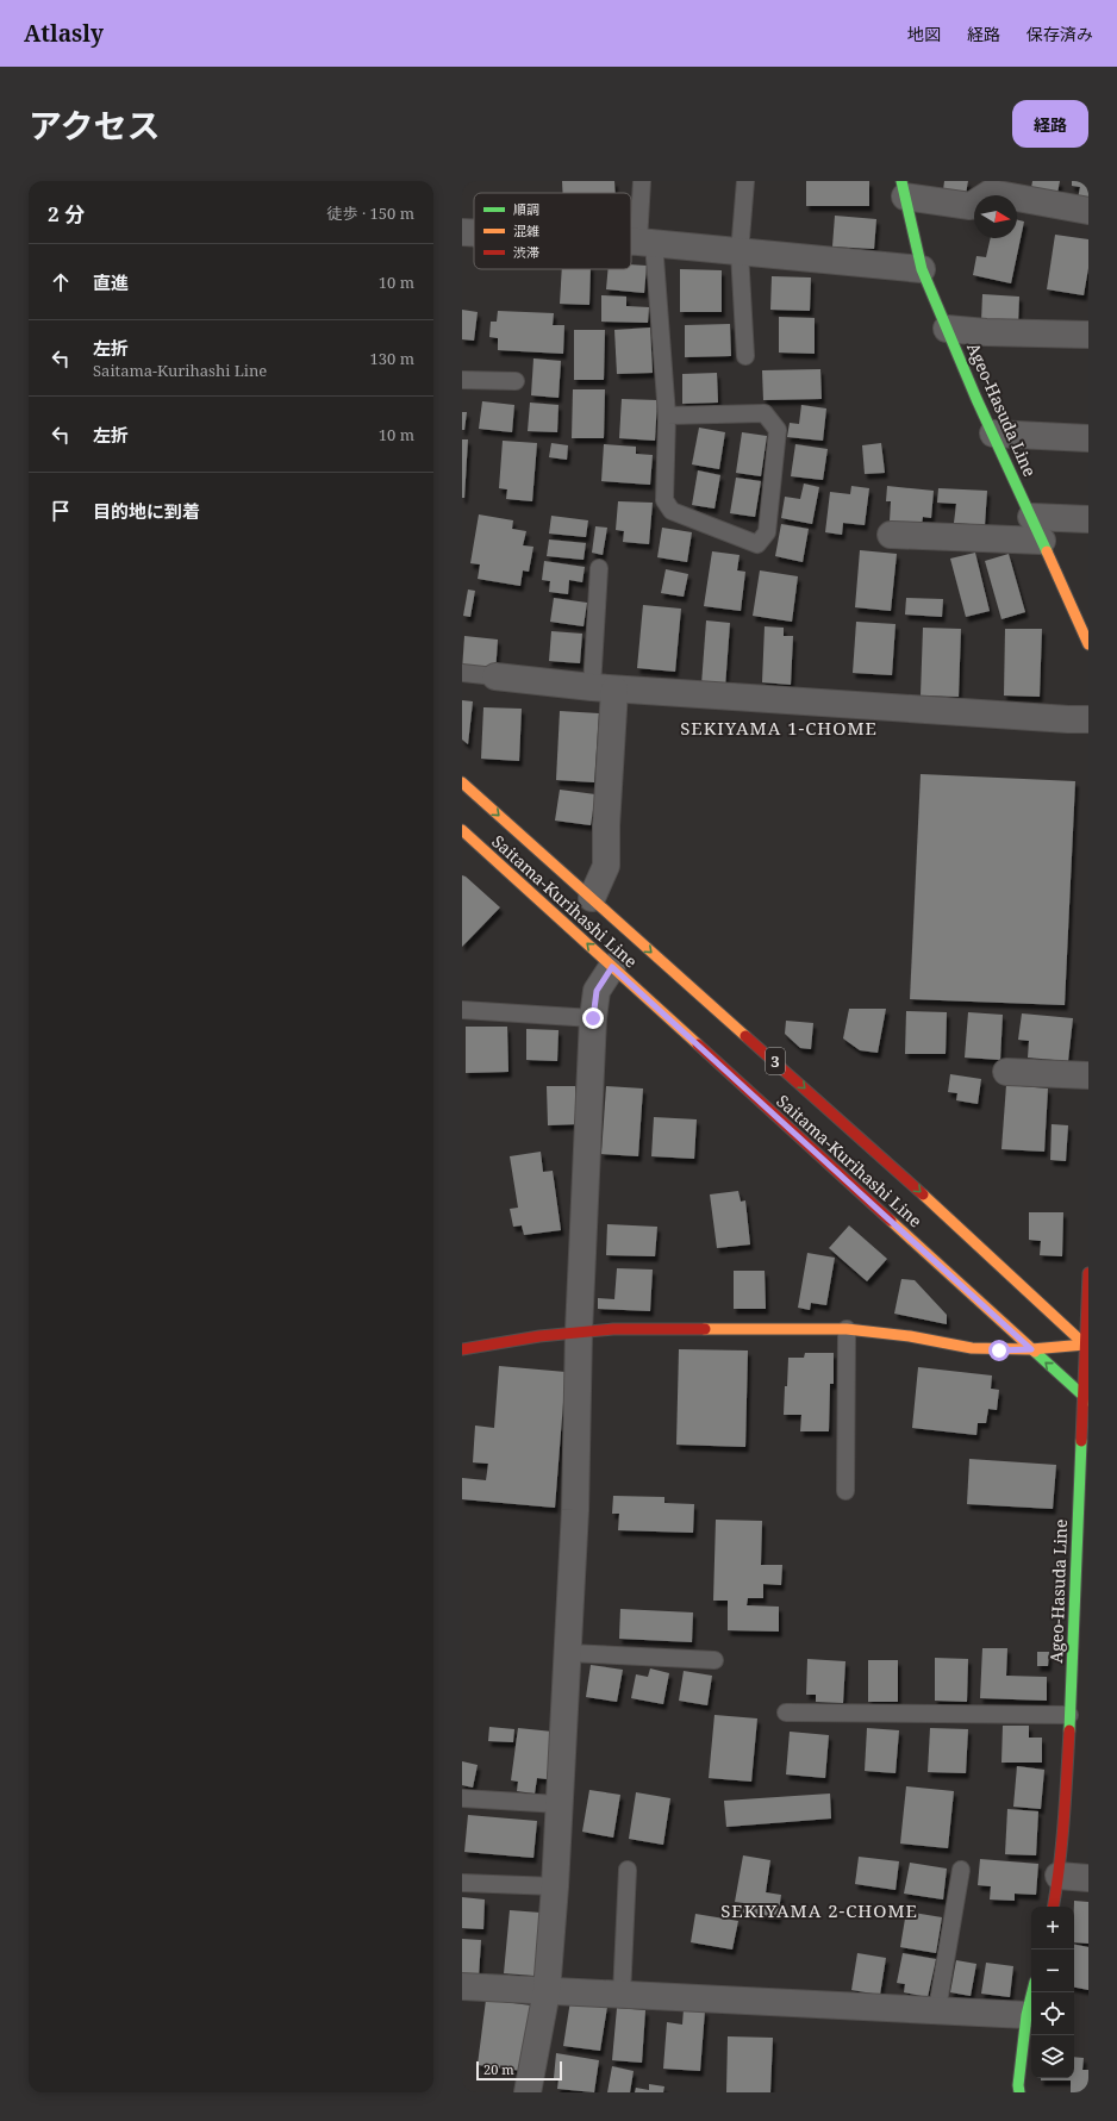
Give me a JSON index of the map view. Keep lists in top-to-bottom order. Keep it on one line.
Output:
{"streets":{"main road":["Ageo-Hasuda Line","Saitama-Kurihashi Line","3"]},"crossings":[["Ageo-Hasuda Line","Saitama-Kurihashi Line"]],"districts":["SEKIYAMA 1-CHOME","SEKIYAMA 2-CHOME"],"legend":["順調","混雑","渋滞"],"scale_bar":"20 m","north":"right","page":{"header":"Atlasly","nav":["地図","経路","保存済み"],"title":"アクセス","buttons":"経路","heading":["2 分","徒歩 · 150 m"],"list":[["直進","10 m"],["左折","Saitama-Kurihashi Line","130 m"],["左折","10 m"],"目的地に到着"],"map_buttons":["+","−"],"scale":"20 m"}}
